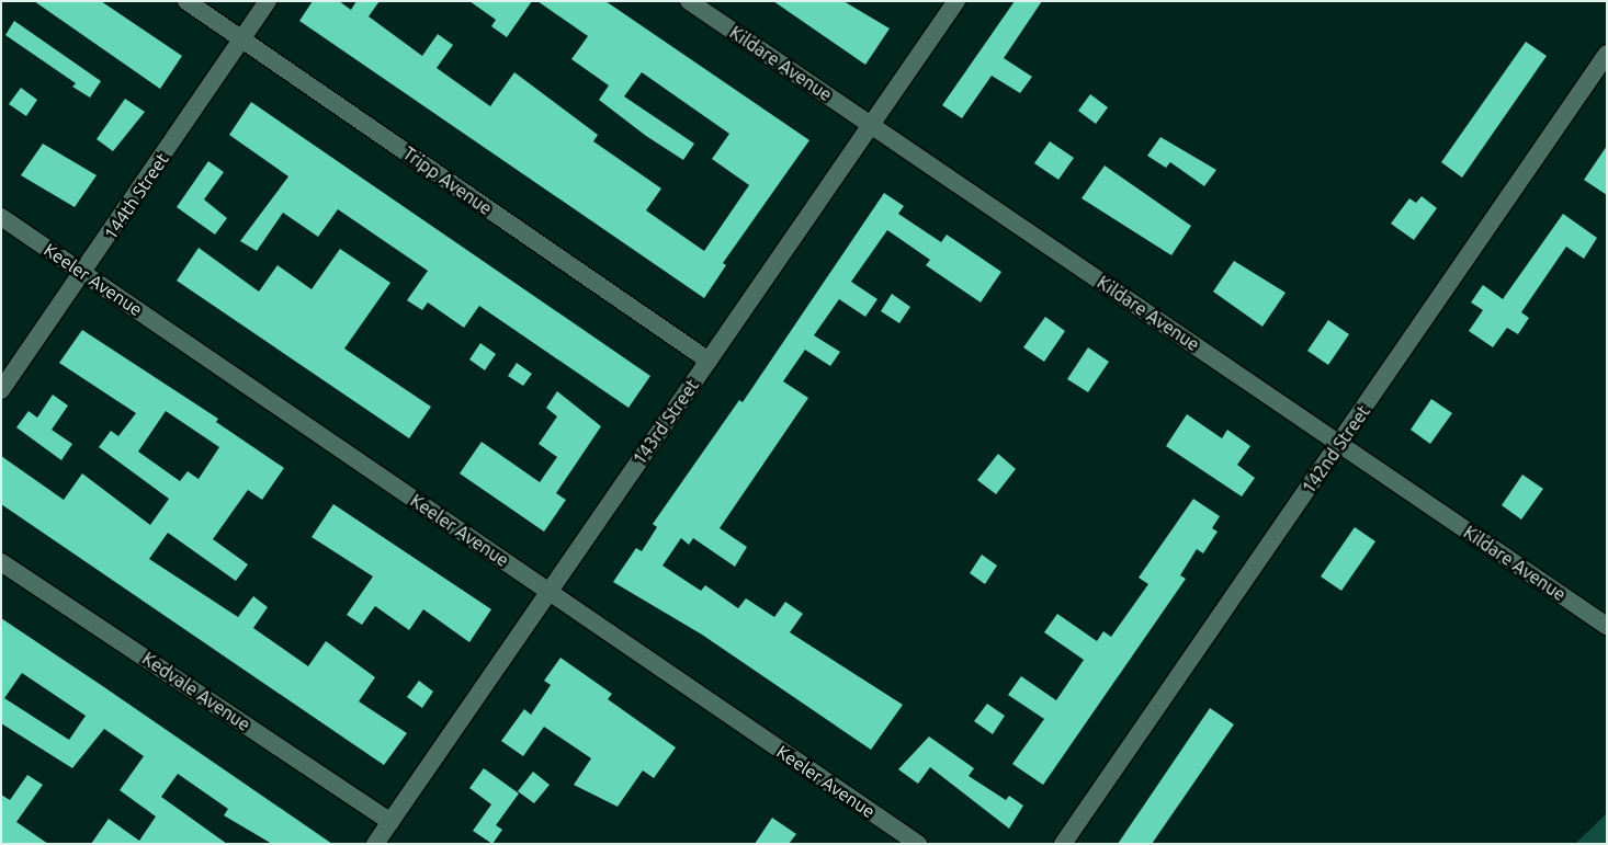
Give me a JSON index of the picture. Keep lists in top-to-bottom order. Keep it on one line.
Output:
{"streets":{"street":["Kildare Avenue","Tripp Avenue","144th Street","Keeler Avenue","143rd Street","142nd Street","Kedvale Avenue"]},"crossings":[["Kildare Avenue","143rd Street"],["Kildare Avenue","142nd Street"],["Tripp Avenue","144th Street"],["Tripp Avenue","143rd Street"],["144th Street","Keeler Avenue"],["Keeler Avenue","143rd Street"],["143rd Street","Kedvale Avenue"]]}
